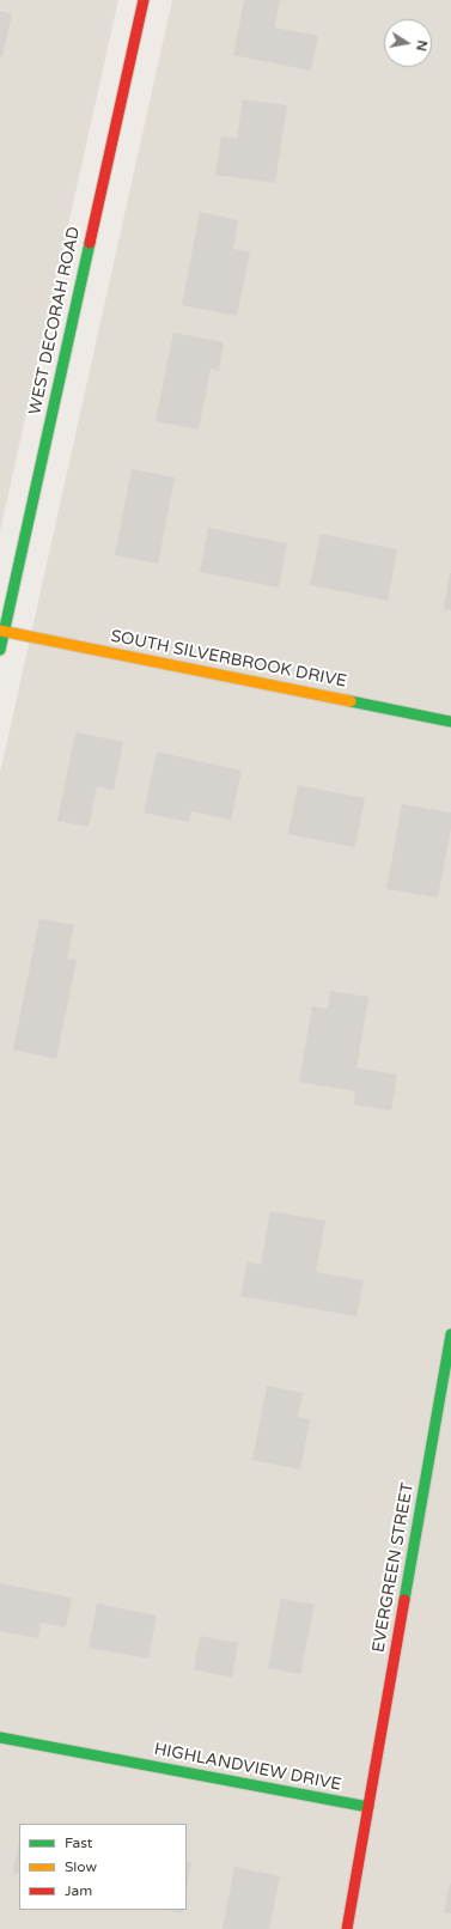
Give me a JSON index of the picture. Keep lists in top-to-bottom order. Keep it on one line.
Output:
{"streets":{"street":["WEST DECORAH ROAD","SOUTH SILVERBROOK DRIVE","EVERGREEN STREET","HIGHLANDVIEW DRIVE"]},"crossings":[["WEST DECORAH ROAD","SOUTH SILVERBROOK DRIVE"],["EVERGREEN STREET","HIGHLANDVIEW DRIVE"]],"legend":["Fast","Slow","Jam"],"north":"right"}
